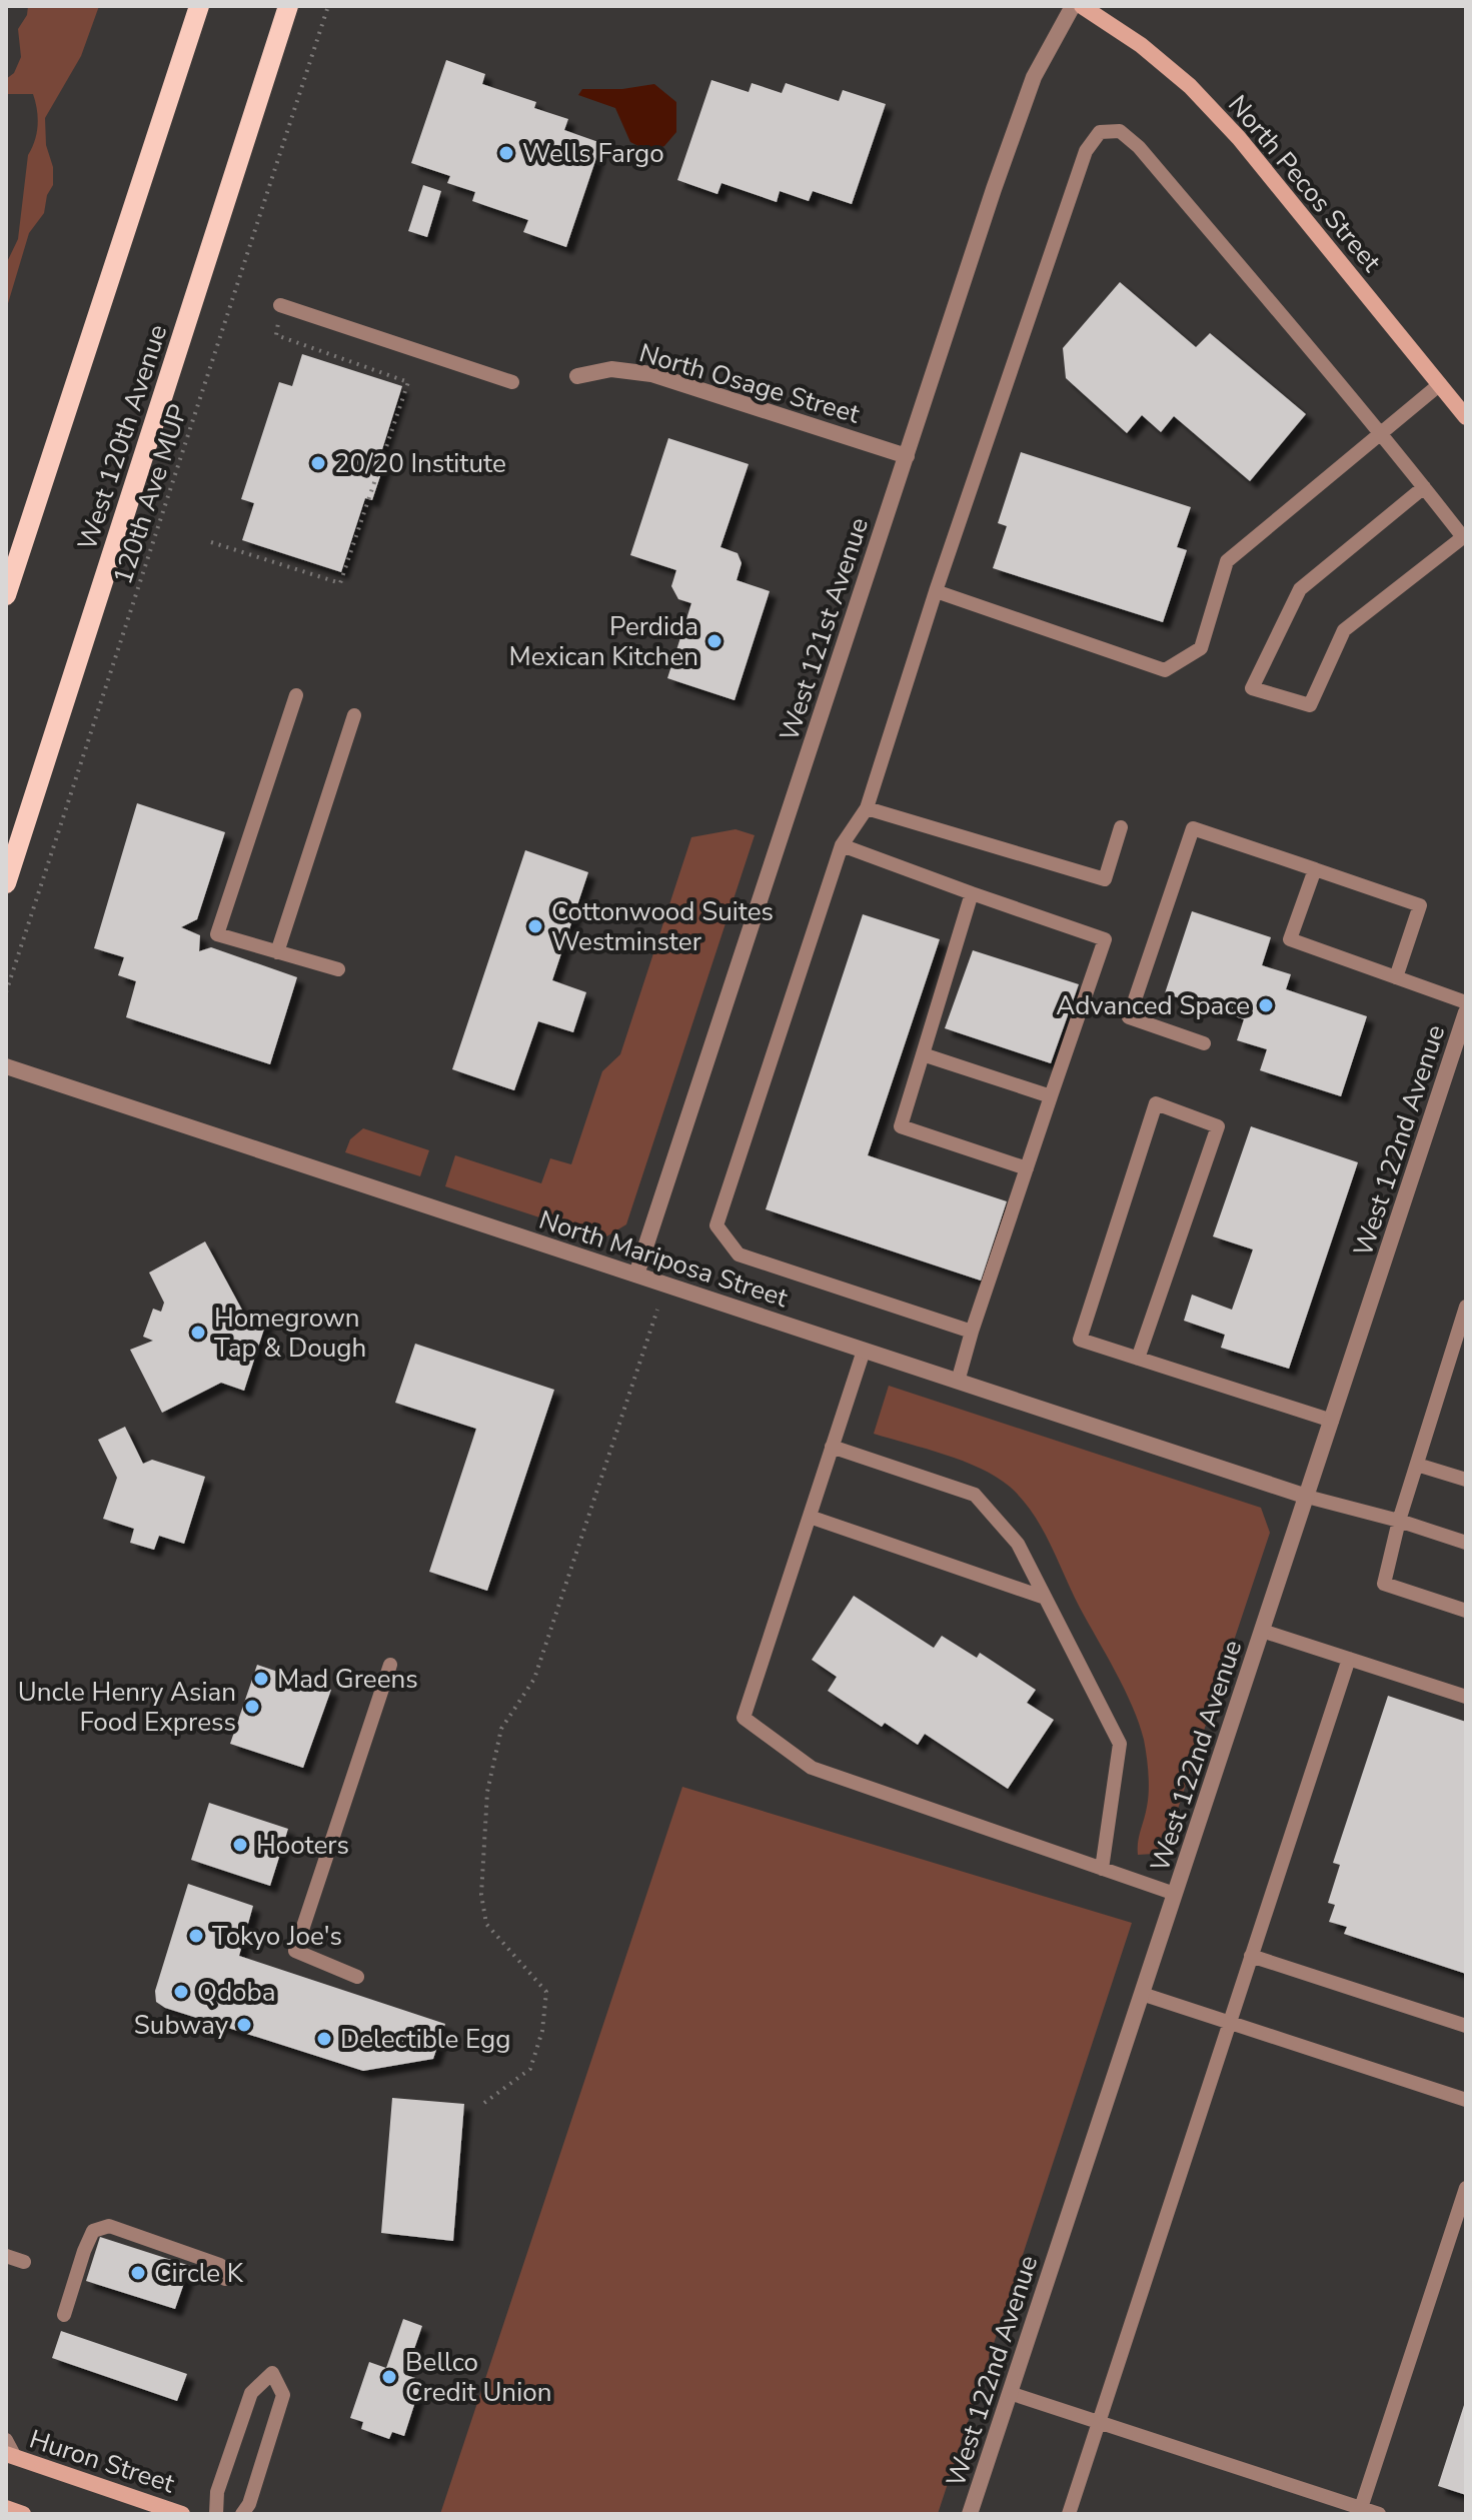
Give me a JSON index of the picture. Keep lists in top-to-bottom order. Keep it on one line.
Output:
{"streets":{"main road":["West 120th Avenue"],"street":["North Pecos Street","North Osage Street","West 121st Avenue","West 122nd Avenue","North Mariposa Street","Huron Street"],"path":["120th Ave MUP"]},"crossings":[["North Osage Street","West 121st Avenue"],["West 121st Avenue","North Mariposa Street"],["West 122nd Avenue","North Mariposa Street"]],"places":["Wells Fargo","20/20 Institute","Perdida Mexican Kitchen","Cottonwood Suites Westminster","Advanced Space","Homegrown Tap & Dough","Mad Greens","Uncle Henry Asian Food Express","Hooters","Tokyo Joe's","Qdoba","Subway","Delectible Egg","Circle K","Bellco Credit Union"]}
